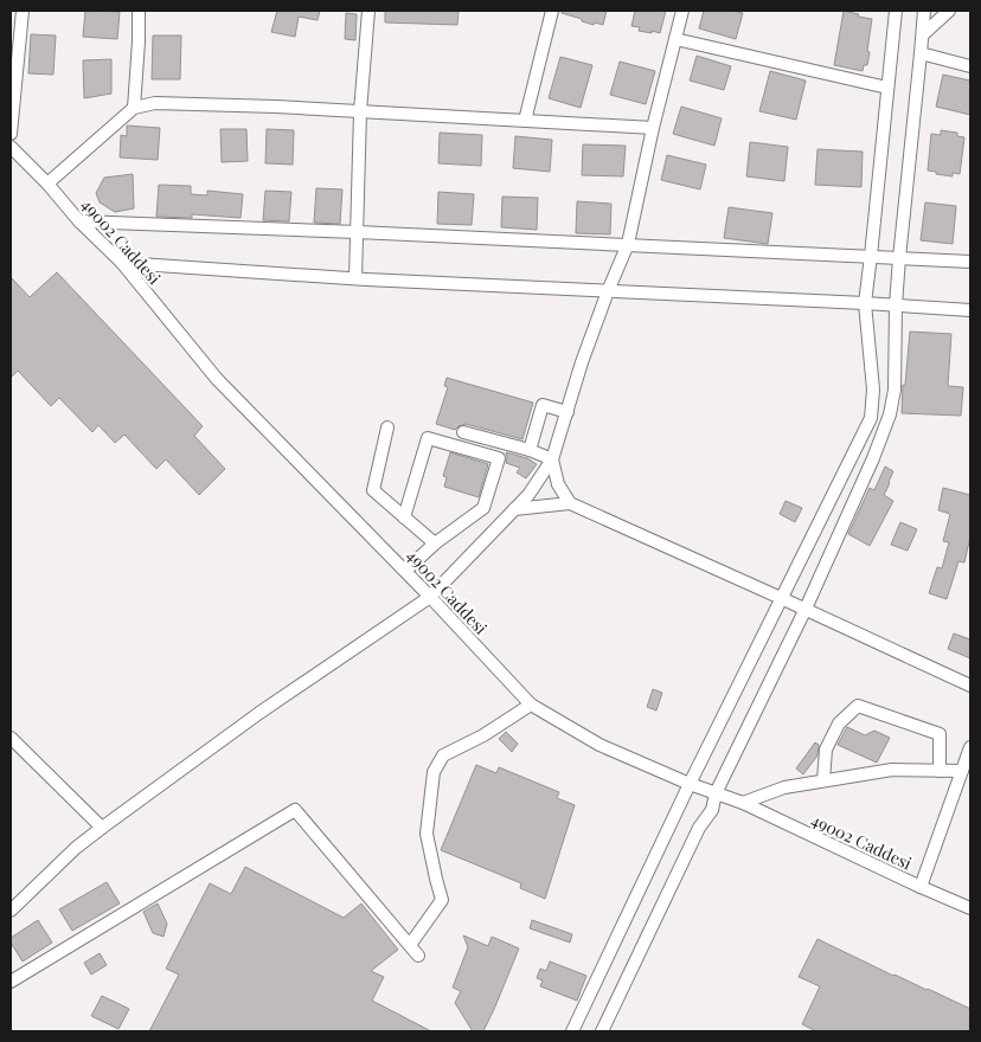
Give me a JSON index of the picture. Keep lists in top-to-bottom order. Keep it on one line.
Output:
{"streets":{"street":["49002 Caddesi"]}}
